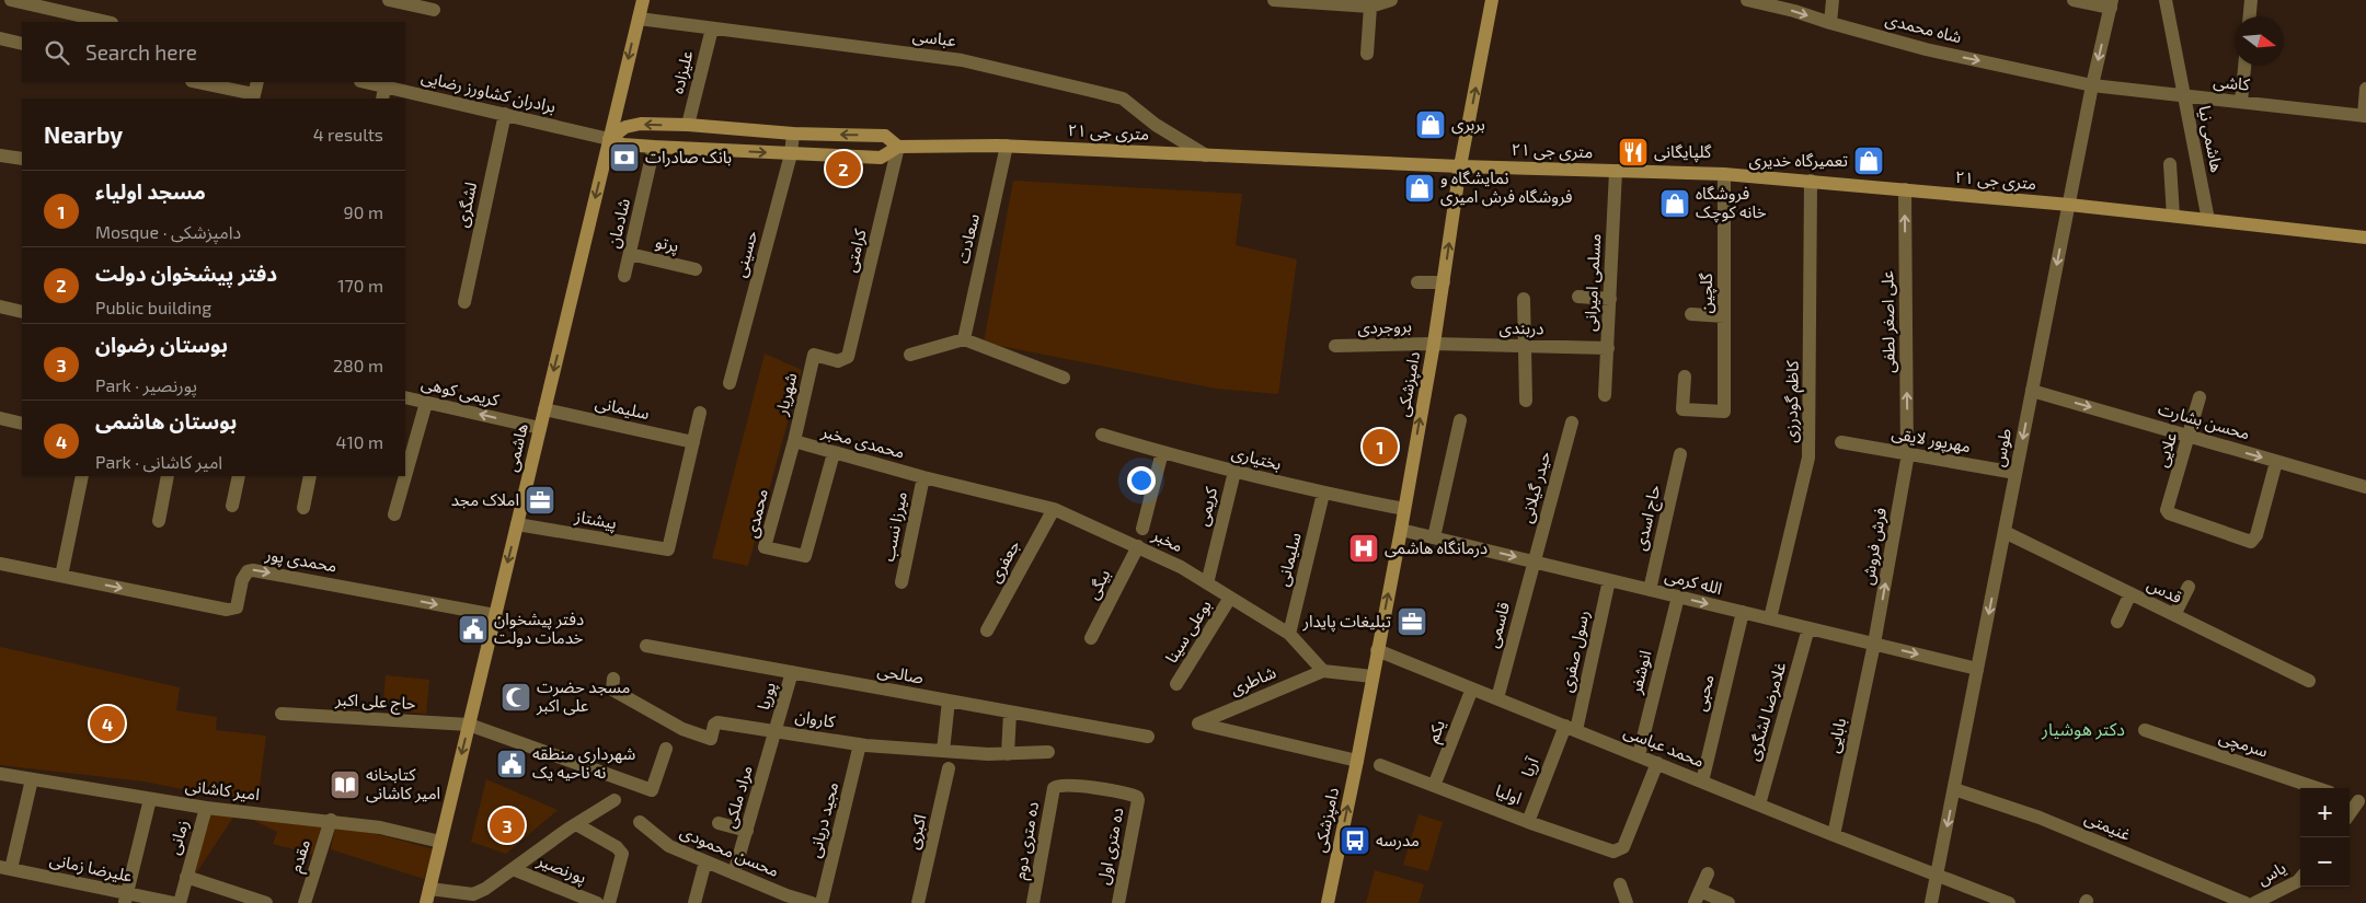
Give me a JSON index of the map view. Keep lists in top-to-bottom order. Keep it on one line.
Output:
{"streets":{"main road":["۲۱ متری جی","دامپزشکی","هاشمی"],"street":["شاه محمدی","عباسی","علیزاده","کاشی","برادران کشاورز رضایی","هاشمی نیا","لشگری","شادمان","سعادت","پرتو","کرامتی","حسینی","مسلمی امیرانی","گلچین","علی‌ اصغر لطفی","بروجردی","دربندی","کریمی کوهی","شهریار","کاظم گودرزی","سلیمانی","محسن بشارت","مهرپور لایقی","محمدی مخبر","طوس","علایی","بختیاری","حیدر گیلانی","کریمی","محمدی","حاج اسدی","پیشتاز","میرزا نسب","مخبر","فرش فروش","محمدی پور","جعفری","الله کرمی","بیگی","قدس","قاسمی","بوعلی سینا","رسول صفری","انوشفر","صالحی","شاطری","محبی","پوریا","حاج علی اکبر","غلامرضا لشگری","کاروان","یکم","بابایی","سرمچی","محمد عباسی","آریا","امیر کاشانی","اولیا","مراد ملکی","مجید دریانی","غنیمتی","اکبری","زمانی","ده متری دوم","ده متری اول","محسن محمودی","مقدم","علیرضا زمانی","پورنصیر","یاس"]},"crossings":[["شاه محمدی","کاشی"],["شاه محمدی","طوس"],["عباسی","علیزاده"],["عباسی","۲۱ متری جی"],["عباسی","هاشمی"],["علیزاده","۲۱ متری جی"],["کاشی","هاشمی نیا"],["کاشی","طوس"],["برادران کشاورز رضایی","۲۱ متری جی"],["برادران کشاورز رضایی","لشگری"],["برادران کشاورز رضایی","هاشمی"],["۲۱ متری جی","هاشمی نیا"],["۲۱ متری جی","شادمان"],["۲۱ متری جی","سعادت"],["۲۱ متری جی","کرامتی"],["۲۱ متری جی","حسینی"],["۲۱ متری جی","مسلمی امیرانی"],["۲۱ متری جی","گلچین"],["۲۱ متری جی","علی‌ اصغر لطفی"],["۲۱ متری جی","دامپزشکی"],["۲۱ متری جی","کاظم گودرزی"],["۲۱ متری جی","هاشمی"],["۲۱ متری جی","طوس"],["شادمان","پرتو"],["کرامتی","شهریار"],["مسلمی امیرانی","دربندی"],["علی‌ اصغر لطفی","مهرپور لایقی"],["علی‌ اصغر لطفی","فرش فروش"],["بروجردی","دربندی"],["بروجردی","دامپزشکی"],["دربندی","دامپزشکی"],["دامپزشکی","بختیاری"],["دامپزشکی","الله کرمی"],["دامپزشکی","شاطری"],["دامپزشکی","محمد عباسی"],["کریمی کوهی","هاشمی"],["شهریار","محمدی مخبر"],["شهریار","محمدی"],["کاظم گودرزی","الله کرمی"],["سلیمانی","هاشمی"],["سلیمانی","بختیاری"],["سلیمانی","پیشتاز"],["سلیمانی","مخبر"],["محسن بشارت","طوس"],["محسن بشارت","علایی"],["مهرپور لایقی","طوس"],["مهرپور لایقی","فرش فروش"],["محمدی مخبر","محمدی"],["محمدی مخبر","میرزا نسب"],["محمدی مخبر","مخبر"],["هاشمی","پیشتاز"],["هاشمی","محمدی پور"],["هاشمی","حاج علی اکبر"],["هاشمی","امیر کاشانی"],["هاشمی","پورنصیر"],["طوس","الله کرمی"],["طوس","قدس"],["طوس","محمد عباسی"],["طوس","غنیمتی"],["بختیاری","کریمی"],["حیدر گیلانی","الله کرمی"],["حیدر گیلانی","قاسمی"],["کریمی","مخبر"],["حاج اسدی","الله کرمی"],["میرزا نسب","مخبر"],["مخبر","جعفری"],["مخبر","بیگی"],["مخبر","بوعلی سینا"],["مخبر","شاطری"],["فرش فروش","الله کرمی"],["فرش فروش","بابایی"],["الله کرمی","قاسمی"],["الله کرمی","رسول صفری"],["الله کرمی","انوشفر"],["الله کرمی","محبی"],["الله کرمی","غلامرضا لشگری"],["الله کرمی","بابایی"],["قاسمی","محمد عباسی"],["رسول صفری","محمد عباسی"],["رسول صفری","آریا"],["انوشفر","محمد عباسی"],["صالحی","پوریا"],["محبی","محمد عباسی"],["پوریا","کاروان"],["پوریا","مراد ملکی"],["غلامرضا لشگری","محمد عباسی"],["کاروان","مراد ملکی"],["کاروان","مجید دریانی"],["یکم","محمد عباسی"],["یکم","اولیا"],["بابایی","محمد عباسی"],["محمد عباسی","آریا"],["محمد عباسی","اولیا"],["آریا","اولیا"],["امیر کاشانی","زمانی"],["امیر کاشانی","مقدم"],["مراد ملکی","محسن محمودی"],["ده متری دوم","ده متری اول"]],"one_way":["شاه محمدی","علی‌ اصغر لطفی","دامپزشکی","کریمی کوهی","محسن بشارت","هاشمی","طوس","فرش فروش","محمدی پور","الله کرمی"],"districts":["دکتر هوشیار"],"places":{"shop":["بربری","تعمیرگاه خدیری","نمایشگاه و فروشگاه فرش امیری","فروشگاه خانه کوچک"],"restaurant":["گلپایگانی"],"bank":["بانک صادرات"],"office":["املاک مجد","تبلیغات پایدار"],"hospital":["درمانگاه هاشمی"],"public building":["دفتر پیشخوان خدمات دولت","شهرداری منطقه نه ناحیه یک"],"mosque":["مسجد حضرت علی اکبر"],"library":["کتابخانه امیر کاشانی"],"bus stop":["مدرسه"]},"north":"right","page":{"search":"Search here","heading":["Nearby","4 results"],"pins":["2","1","4","3"],"list":[{"mark":"1","name":"مسجد اولیاء","note":"Mosque · دامپزشکی","value":"90 m"},{"mark":"2","name":"دفتر پیشخوان دولت","note":"Public building","value":"170 m"},{"mark":"3","name":"بوستان رضوان","note":"Park · پورنصیر","value":"280 m"},{"mark":"4","name":"بوستان هاشمی","note":"Park · امیر کاشانی","value":"410 m"}],"map_buttons":["+","−"]}}
